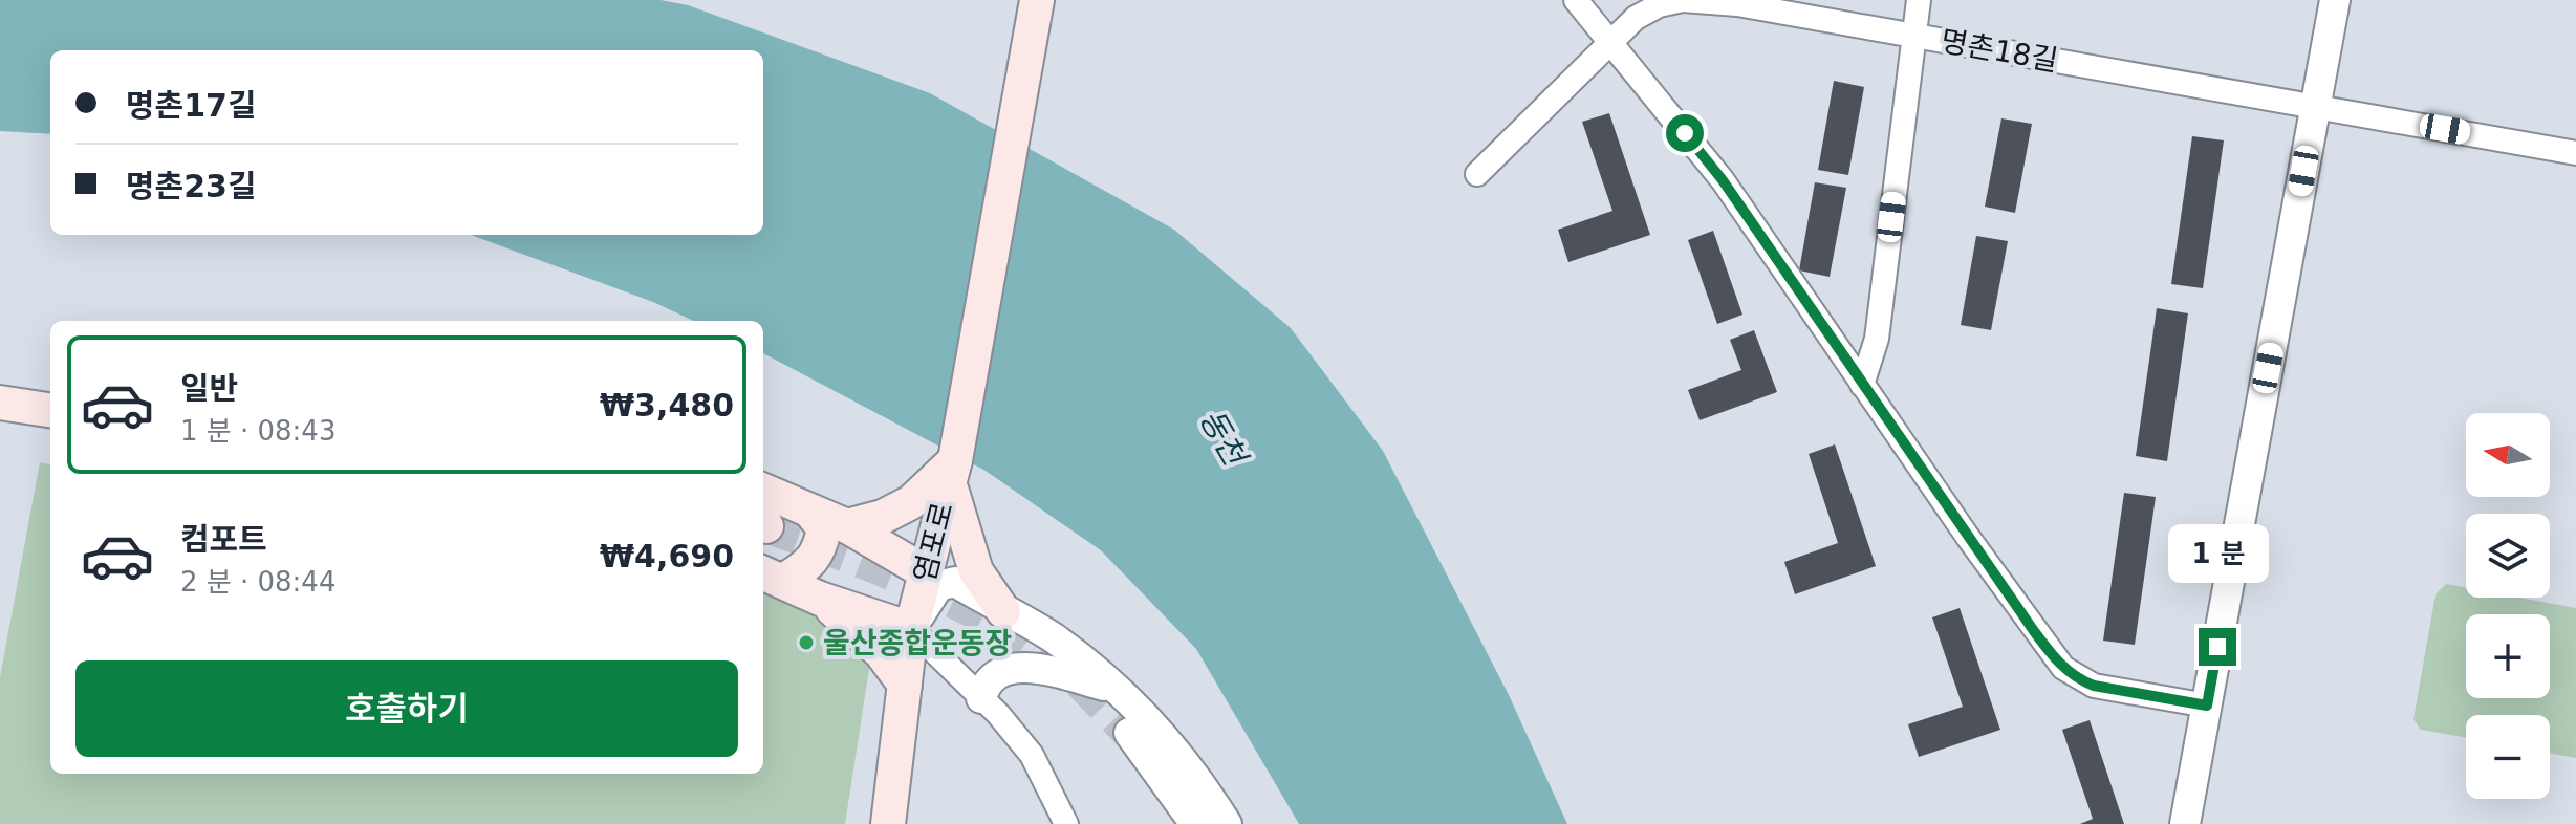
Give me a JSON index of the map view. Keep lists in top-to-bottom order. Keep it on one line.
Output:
{"streets":{"main road":["염포로"],"street":["명촌18길"]},"water":["동천"],"places":["울산종합운동장"],"north":"left","page":{"banner":["명촌17길","명촌23길"],"list":[{"name":"일반","note":"1 분 · 08:43","value":"₩3,480"},{"name":"컴포트","note":"2 분 · 08:44","value":"₩4,690"}],"map_buttons":["+","−"],"bubble":"1 분","buttons":"호출하기"}}
